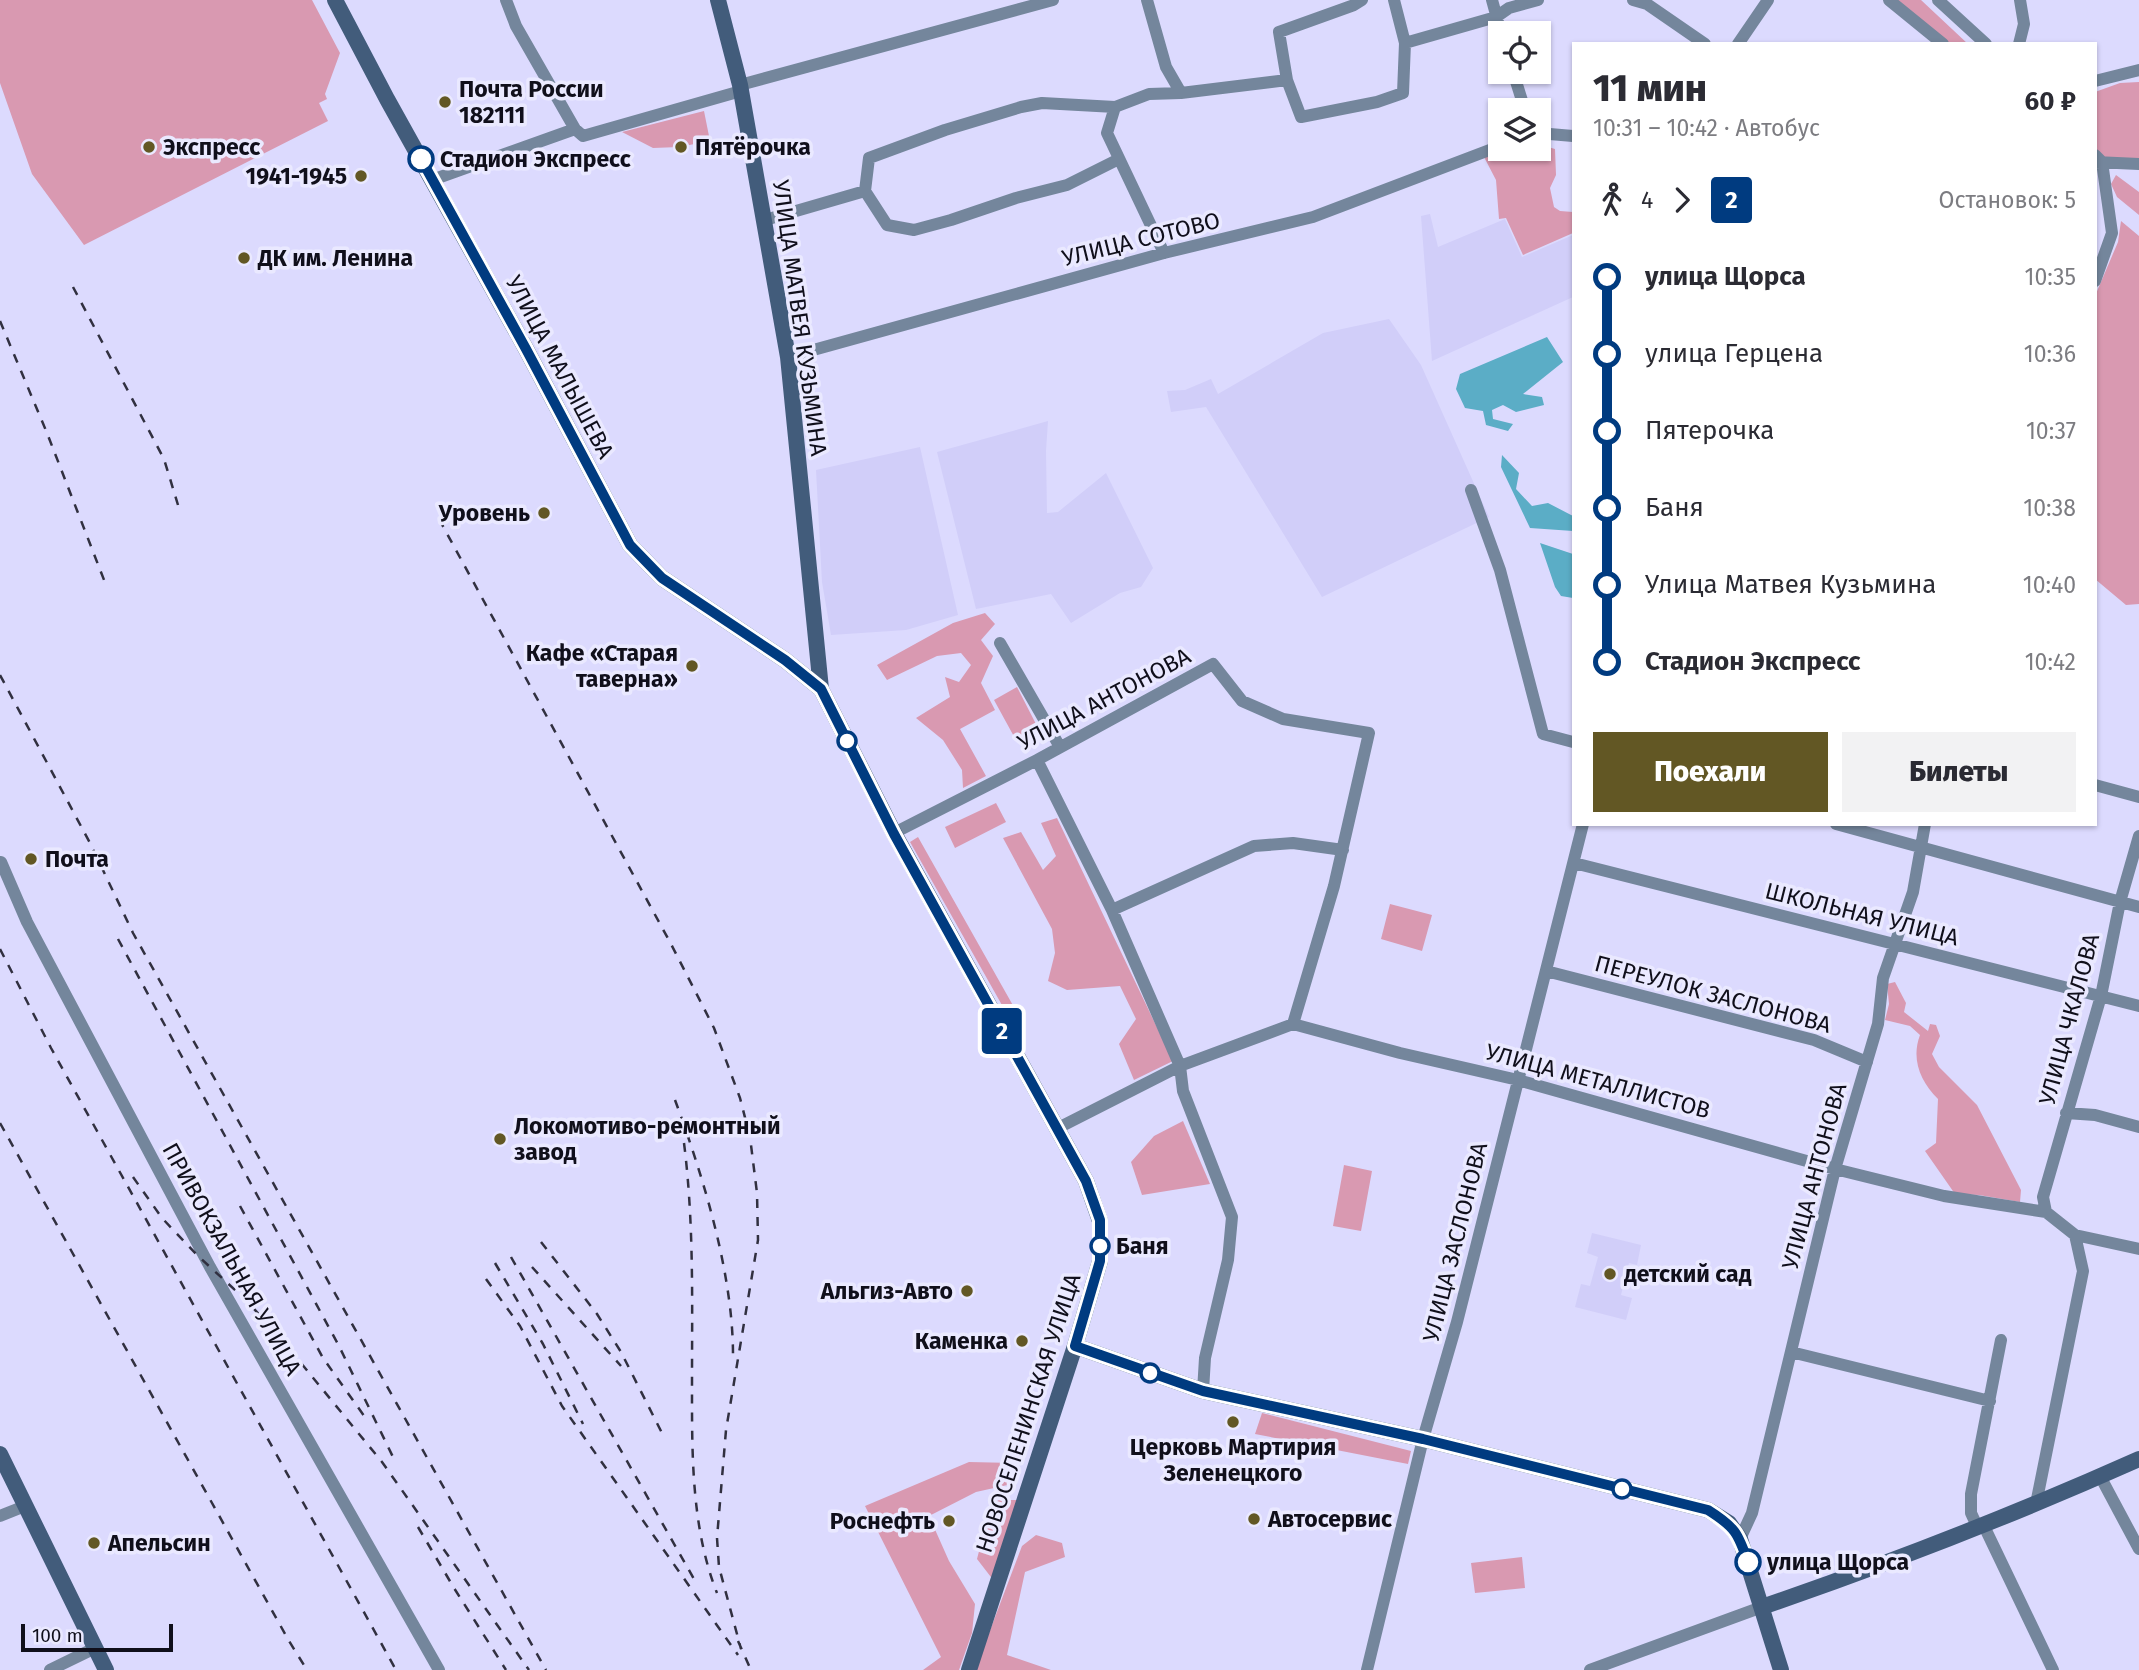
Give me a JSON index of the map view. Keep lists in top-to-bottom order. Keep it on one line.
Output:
{"streets":{"main road":["УЛИЦА МАТВЕЯ КУЗЬМИНА","УЛИЦА МАЛЫШЕВА","НОВОСЕЛЕНИНСКАЯ УЛИЦА"],"street":["УЛИЦА СОТОВО","УЛИЦА АНТОНОВА","ШКОЛЬНАЯ УЛИЦА","ПЕРЕУЛОК ЗАСЛОНОВА","УЛИЦА ЧКАЛОВА","УЛИЦА МЕТАЛЛИСТОВ","УЛИЦА ЗАСЛОНОВА","ПРИВОКЗАЛЬНАЯ УЛИЦА"]},"crossings":[["УЛИЦА СОТОВО","УЛИЦА МАТВЕЯ КУЗЬМИНА"],["УЛИЦА МАТВЕЯ КУЗЬМИНА","УЛИЦА МАЛЫШЕВА"],["УЛИЦА МАТВЕЯ КУЗЬМИНА","НОВОСЕЛЕНИНСКАЯ УЛИЦА"],["УЛИЦА МАЛЫШЕВА","НОВОСЕЛЕНИНСКАЯ УЛИЦА"],["УЛИЦА АНТОНОВА","ШКОЛЬНАЯ УЛИЦА"],["УЛИЦА АНТОНОВА","ПЕРЕУЛОК ЗАСЛОНОВА"],["УЛИЦА АНТОНОВА","УЛИЦА МЕТАЛЛИСТОВ"],["УЛИЦА АНТОНОВА","НОВОСЕЛЕНИНСКАЯ УЛИЦА"],["ШКОЛЬНАЯ УЛИЦА","УЛИЦА ЧКАЛОВА"],["ШКОЛЬНАЯ УЛИЦА","УЛИЦА ЗАСЛОНОВА"],["ПЕРЕУЛОК ЗАСЛОНОВА","УЛИЦА ЗАСЛОНОВА"],["УЛИЦА ЧКАЛОВА","УЛИЦА МЕТАЛЛИСТОВ"],["УЛИЦА МЕТАЛЛИСТОВ","УЛИЦА ЗАСЛОНОВА"]],"places":["Почта России 182111","Экспресс","Пятёрочка","Стадион Экспресс","1941-1945","ДК им. Ленина","Уровень","Кафе «Старая таверна»","Почта","Локомотиво-ремонтный завод","Баня","детский сад","Альгиз-Авто","Каменка","Церковь Мартирия Зеленецкого","Автосервис","Роснефть","Апельсин","улица Щорса"],"lines":["bus line 2"],"scale_bar":"100 m","page":{"on_map":"2","heading":["11 мин","10:31 – 10:42 · Автобус","60 ₽"],"legs":["4","2","Остановок: 5"],"list":[{"name":"улица Щорса","value":"10:35"},{"name":"улица Герцена","value":"10:36"},{"name":"Пятерочка","value":"10:37"},{"name":"Баня","value":"10:38"},{"name":"Улица Матвея Кузьмина","value":"10:40"},{"name":"Стадион Экспресс","value":"10:42"}],"buttons":["Поехали","Билеты"],"scale":"100 m"}}
